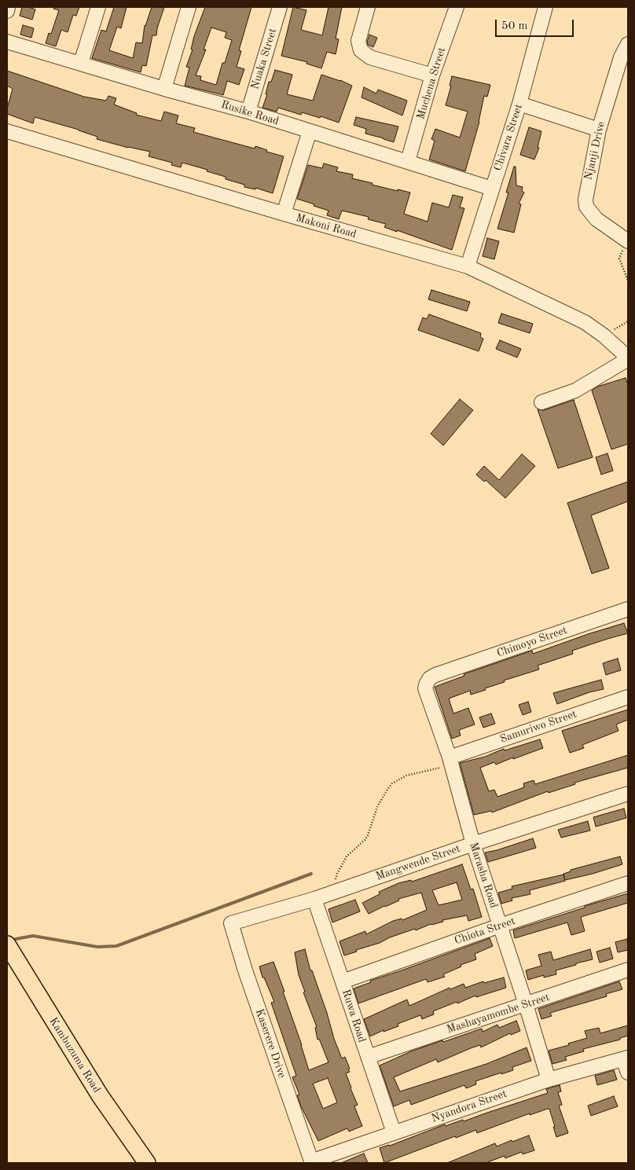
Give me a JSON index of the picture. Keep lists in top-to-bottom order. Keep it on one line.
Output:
{"streets":{"main road":["Kambuzuma Road"],"street":["Nuaka Street","Muchena Street","Rusike Road","Chivara Street","Njanji Drive","Makoni Road","Chimoyo Street","Samuriwo Street","Mangwende Street","Marasha Road","Chiota Street","Mashayamombe Street","Ruwa Road","Kaserere Drive","Nyandora Street"]},"crossings":[["Nuaka Street","Rusike Road"],["Muchena Street","Rusike Road"],["Rusike Road","Chivara Street"],["Chivara Street","Makoni Road"],["Chimoyo Street","Marasha Road"],["Samuriwo Street","Marasha Road"],["Mangwende Street","Marasha Road"],["Mangwende Street","Ruwa Road"],["Mangwende Street","Kaserere Drive"],["Marasha Road","Chiota Street"],["Marasha Road","Mashayamombe Street"],["Marasha Road","Nyandora Street"],["Chiota Street","Ruwa Road"],["Mashayamombe Street","Ruwa Road"],["Ruwa Road","Nyandora Street"],["Kaserere Drive","Nyandora Street"]],"scale_bar":"50 m"}
